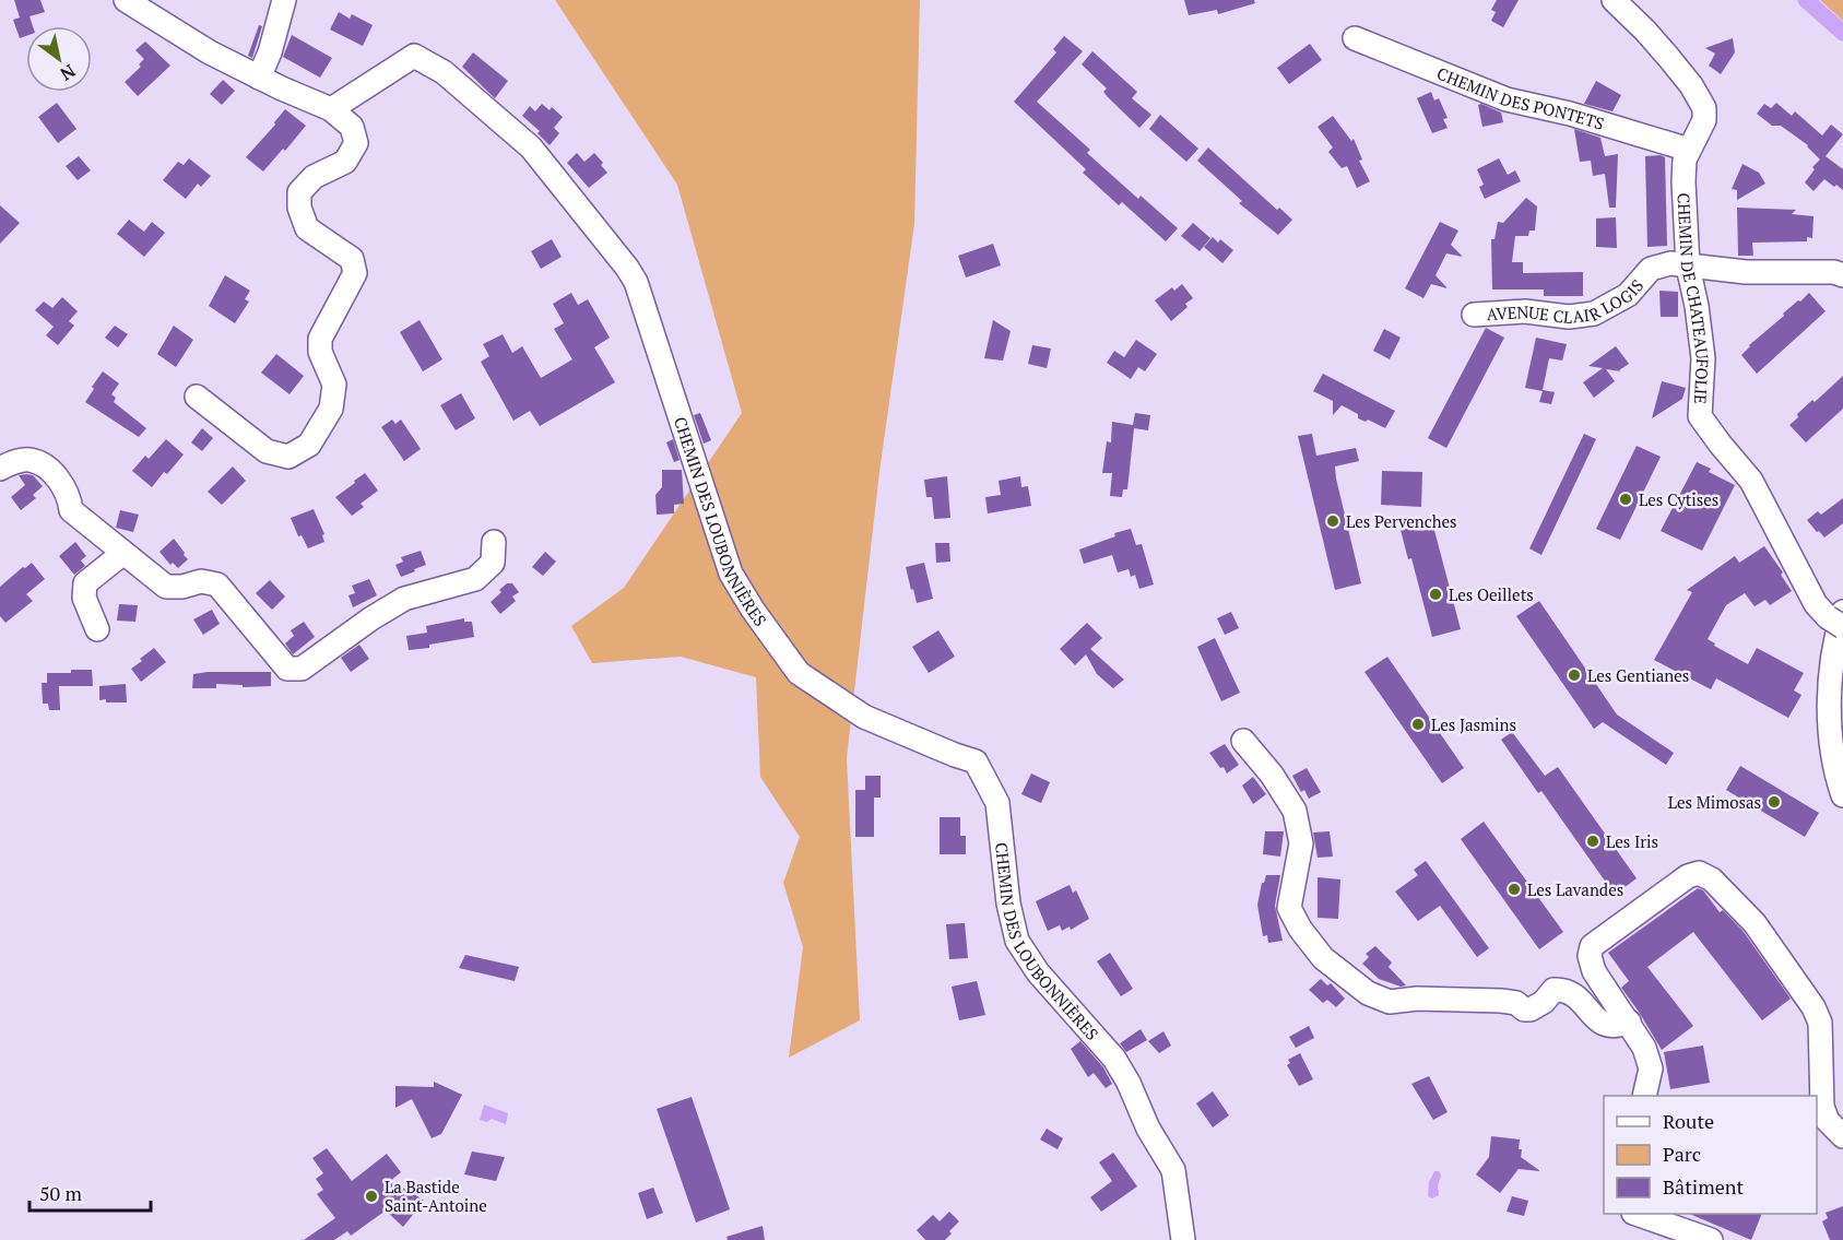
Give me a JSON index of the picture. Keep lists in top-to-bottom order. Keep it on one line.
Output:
{"streets":{"street":["CHEMIN DES PONTETS","AVENUE CLAIR LOGIS","CHEMIN DE CHATEAUFOLIE","CHEMIN DES LOUBONNIÈRES"]},"crossings":[["CHEMIN DES PONTETS","CHEMIN DE CHATEAUFOLIE"],["AVENUE CLAIR LOGIS","CHEMIN DE CHATEAUFOLIE"]],"places":["Les Cytises","Les Pervenches","Les Oeillets","Les Gentianes","Les Jasmins","Les Mimosas","Les Iris","Les Lavandes","La Bastide Saint-Antoine"],"legend":["Route","Parc","Bâtiment"],"scale_bar":"50 m","north":"bottom right"}
